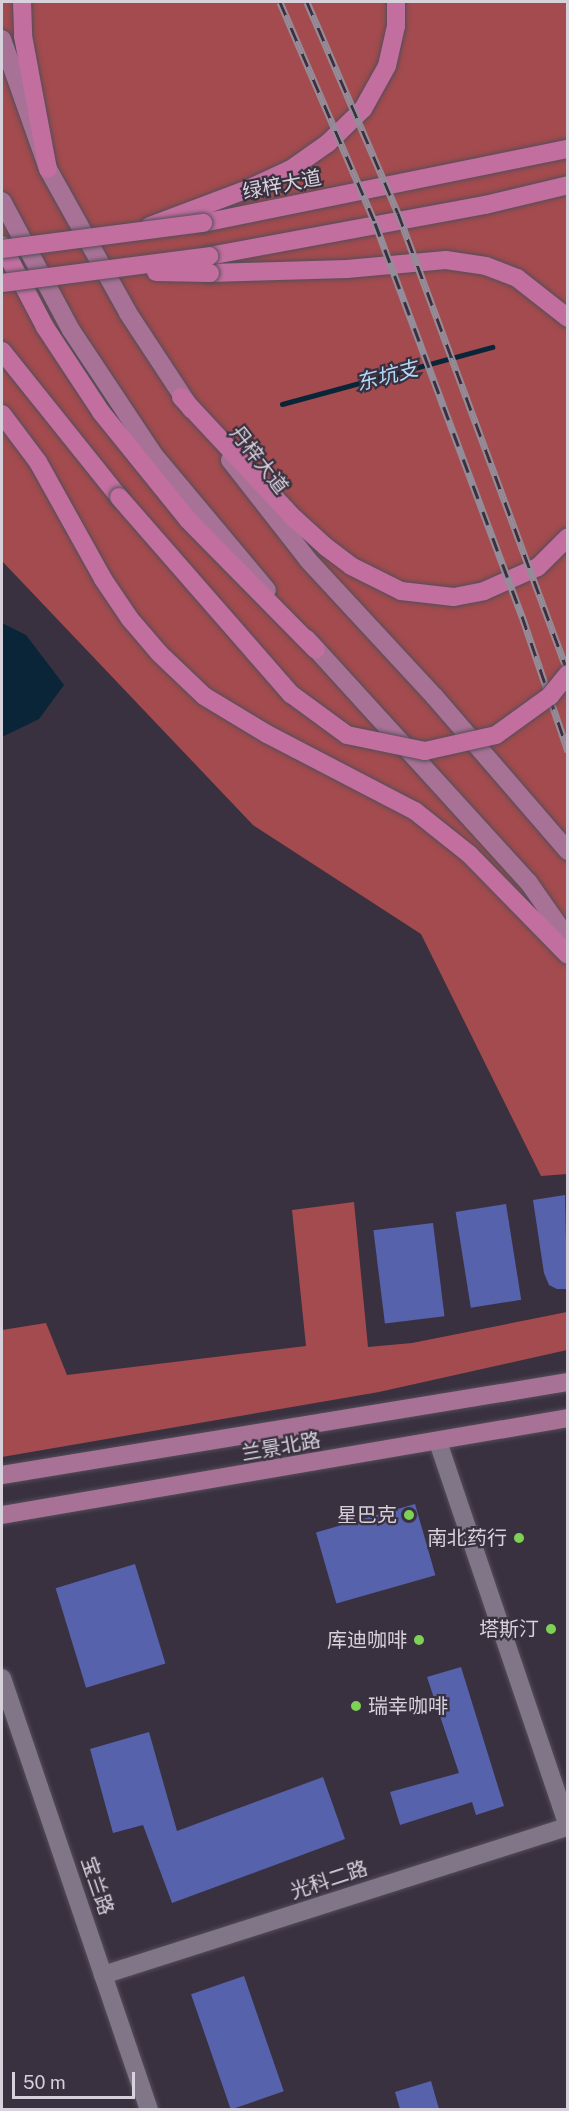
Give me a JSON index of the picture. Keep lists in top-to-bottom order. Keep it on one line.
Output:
{"streets":{"highway":["绿梓大道"],"main road":["丹梓大道","兰景北路"],"street":["光科二路","宝兰路"]},"crossings":[["光科二路","宝兰路"]],"water":["东坑支"],"places":["星巴克","南北药行","塔斯汀","库迪咖啡","瑞幸咖啡"],"scale_bar":"50 m"}
